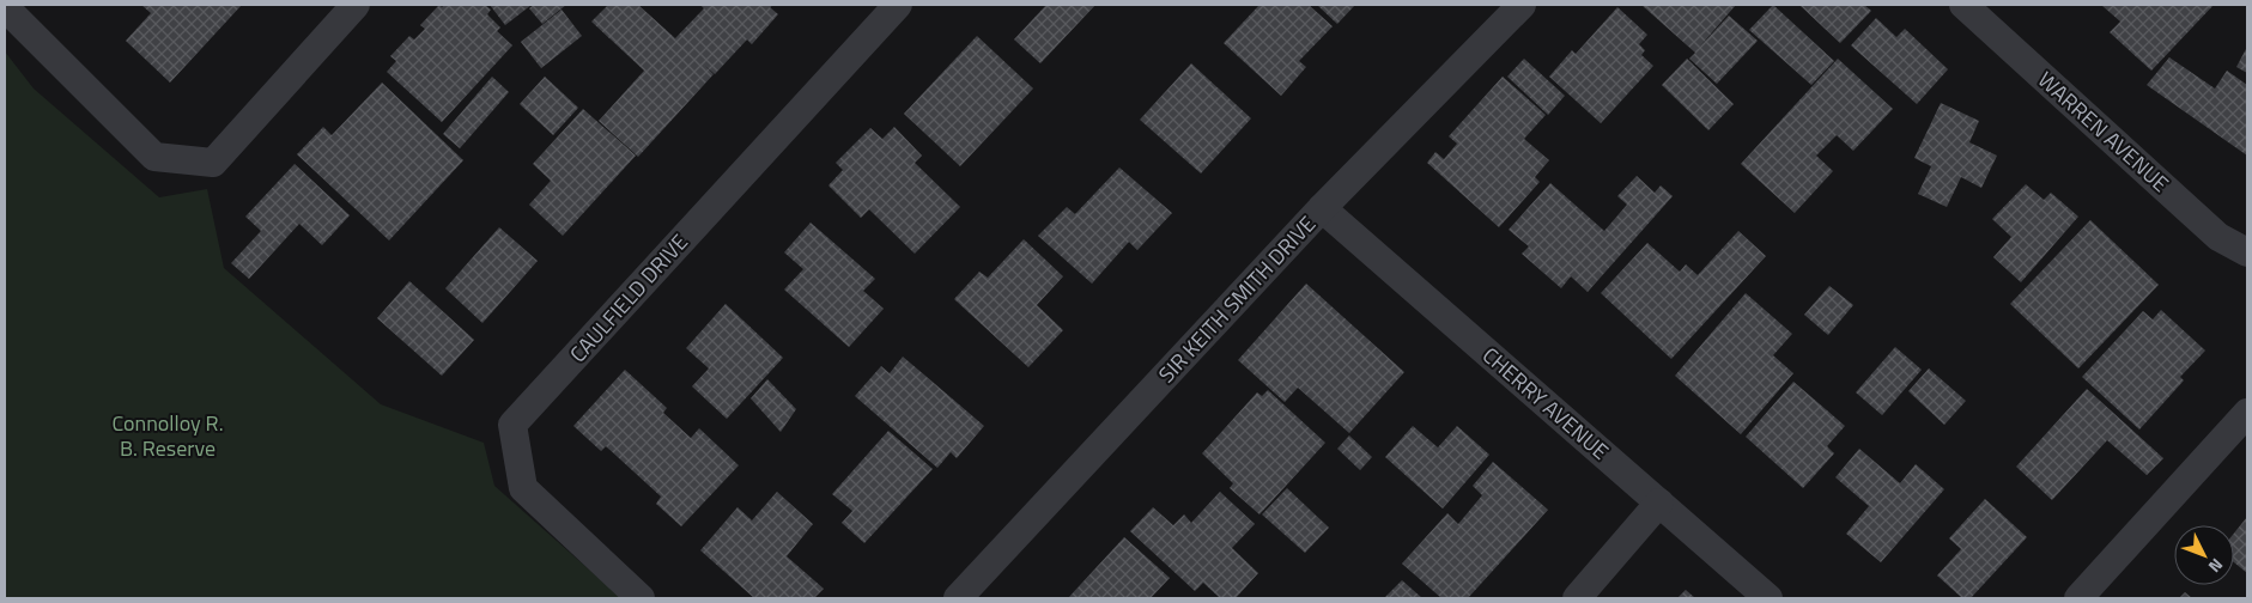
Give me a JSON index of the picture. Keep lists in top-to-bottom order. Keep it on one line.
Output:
{"streets":{"street":["WARREN AVENUE","CAULFIELD DRIVE","SIR KEITH SMITH DRIVE","CHERRY AVENUE"]},"crossings":[["SIR KEITH SMITH DRIVE","CHERRY AVENUE"]],"parks":["Connolloy R. B. Reserve"],"north":"bottom right"}
